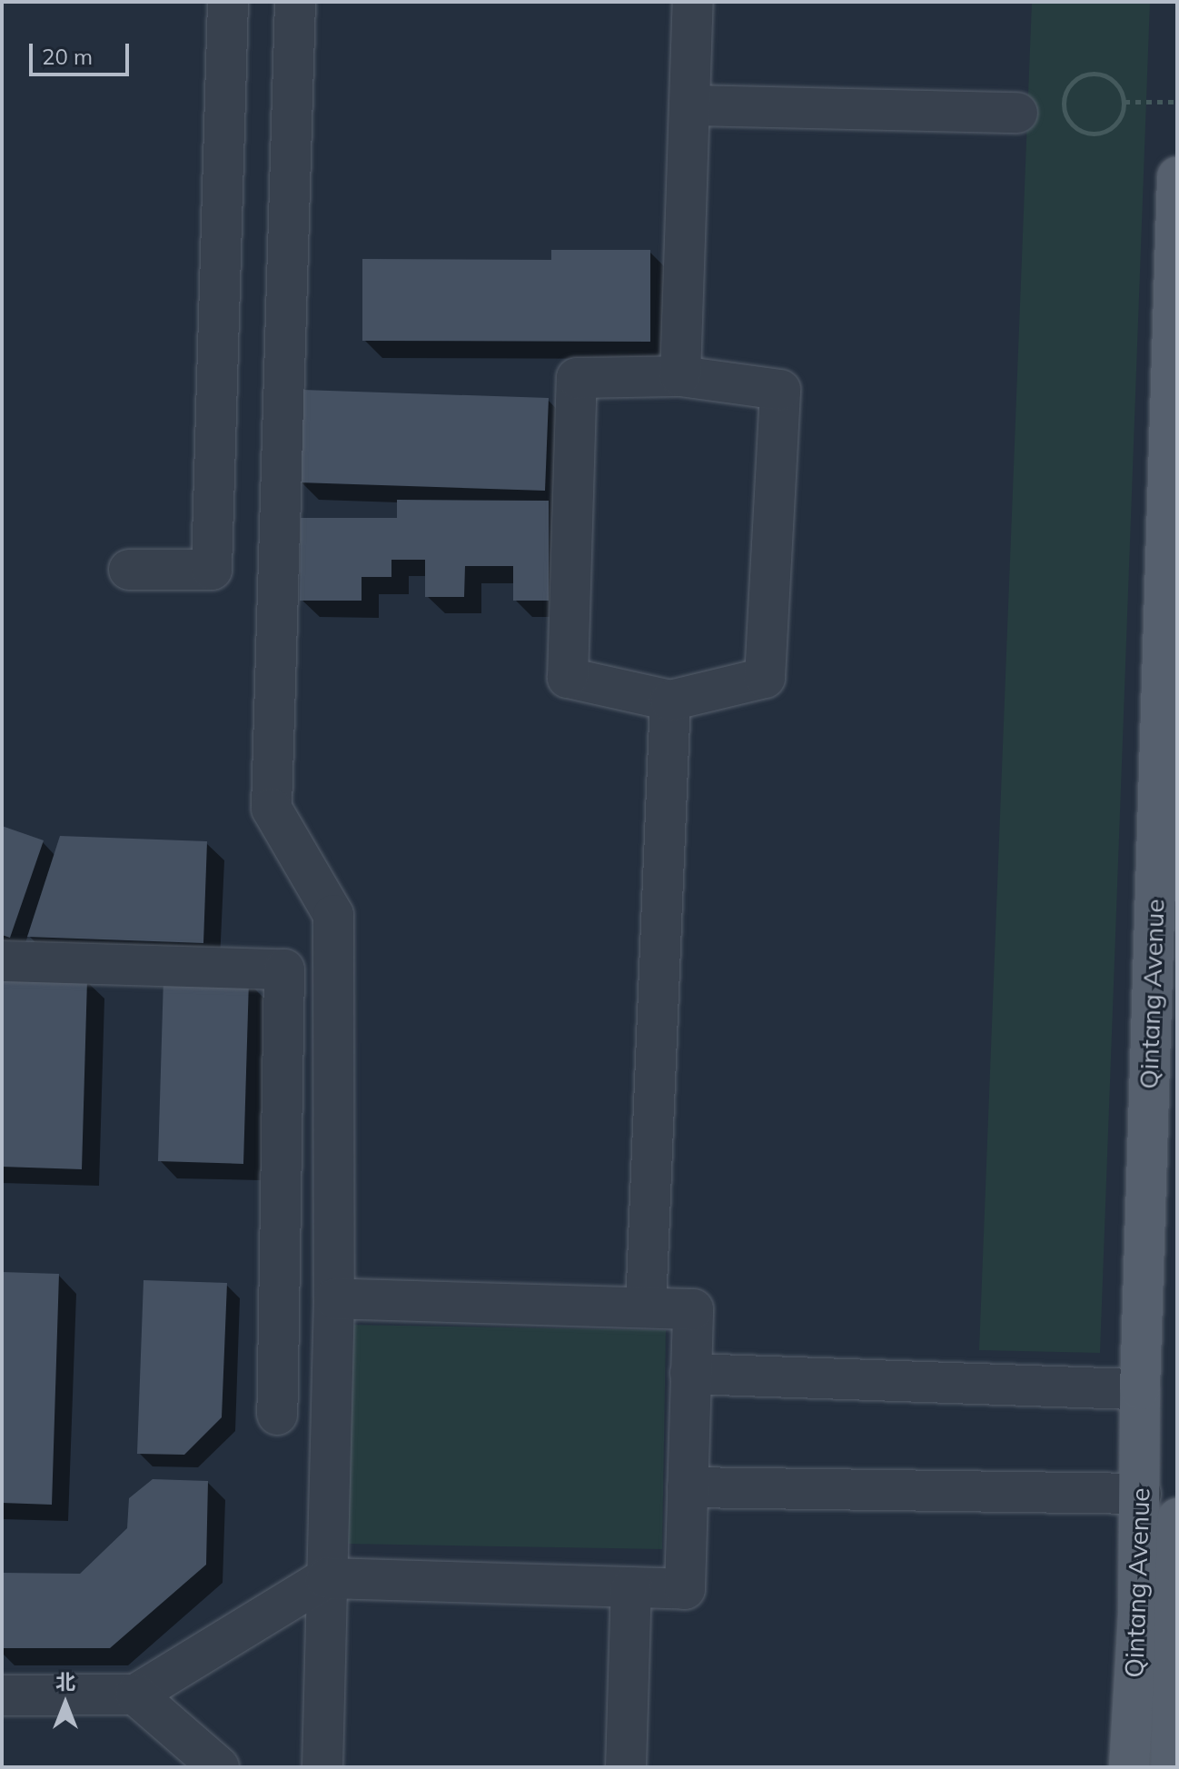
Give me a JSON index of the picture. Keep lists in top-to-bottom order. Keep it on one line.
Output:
{"streets":{"main road":["Qintang Avenue"]},"scale_bar":"20 m","north":"top"}
